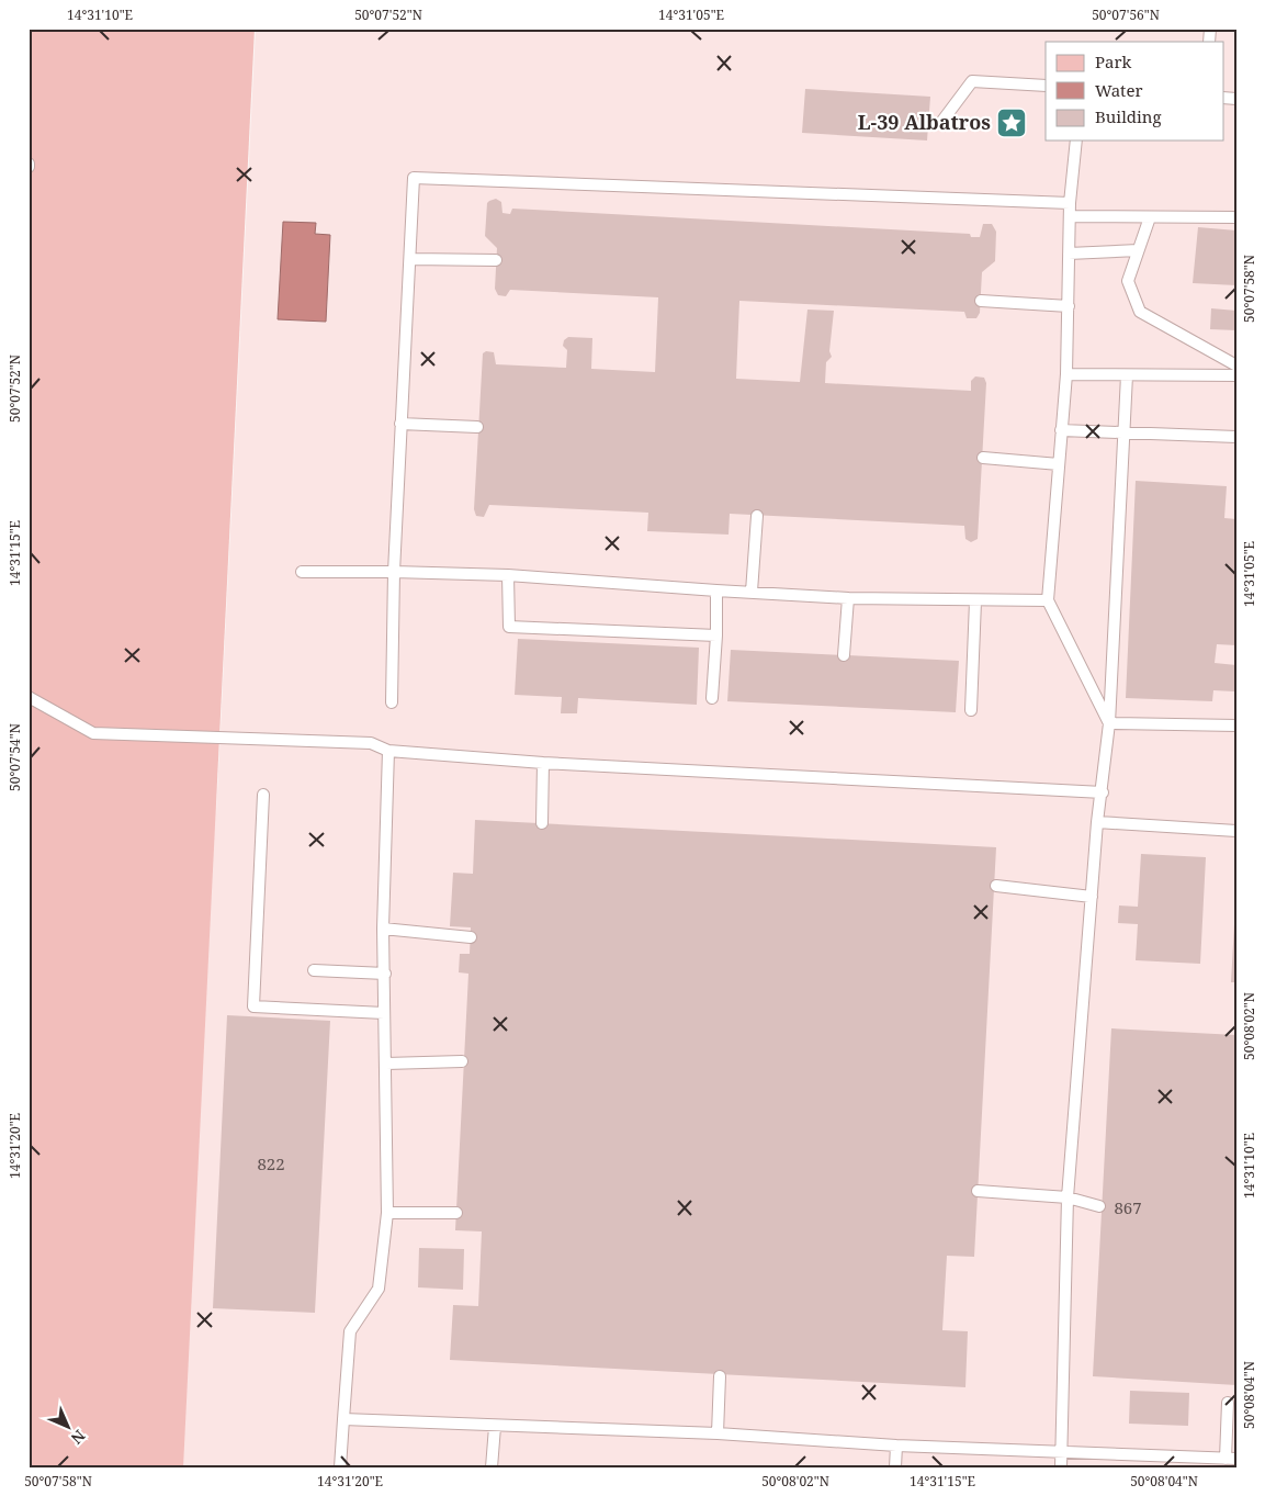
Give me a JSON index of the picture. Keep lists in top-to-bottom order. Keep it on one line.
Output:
{"places":{"place":["L-39 Albatros"]},"house_numbers":["822","867"],"legend":["Park","Water","Building"],"north":"bottom right","coordinates":["14°31'10\"E","50°07'52\"N","14°31'05\"E","50°07'56\"N","50°07'58\"N","14°31'15\"E","50°07'54\"N","50°08'02\"N","14°31'20\"E","50°08'04\"N"]}
